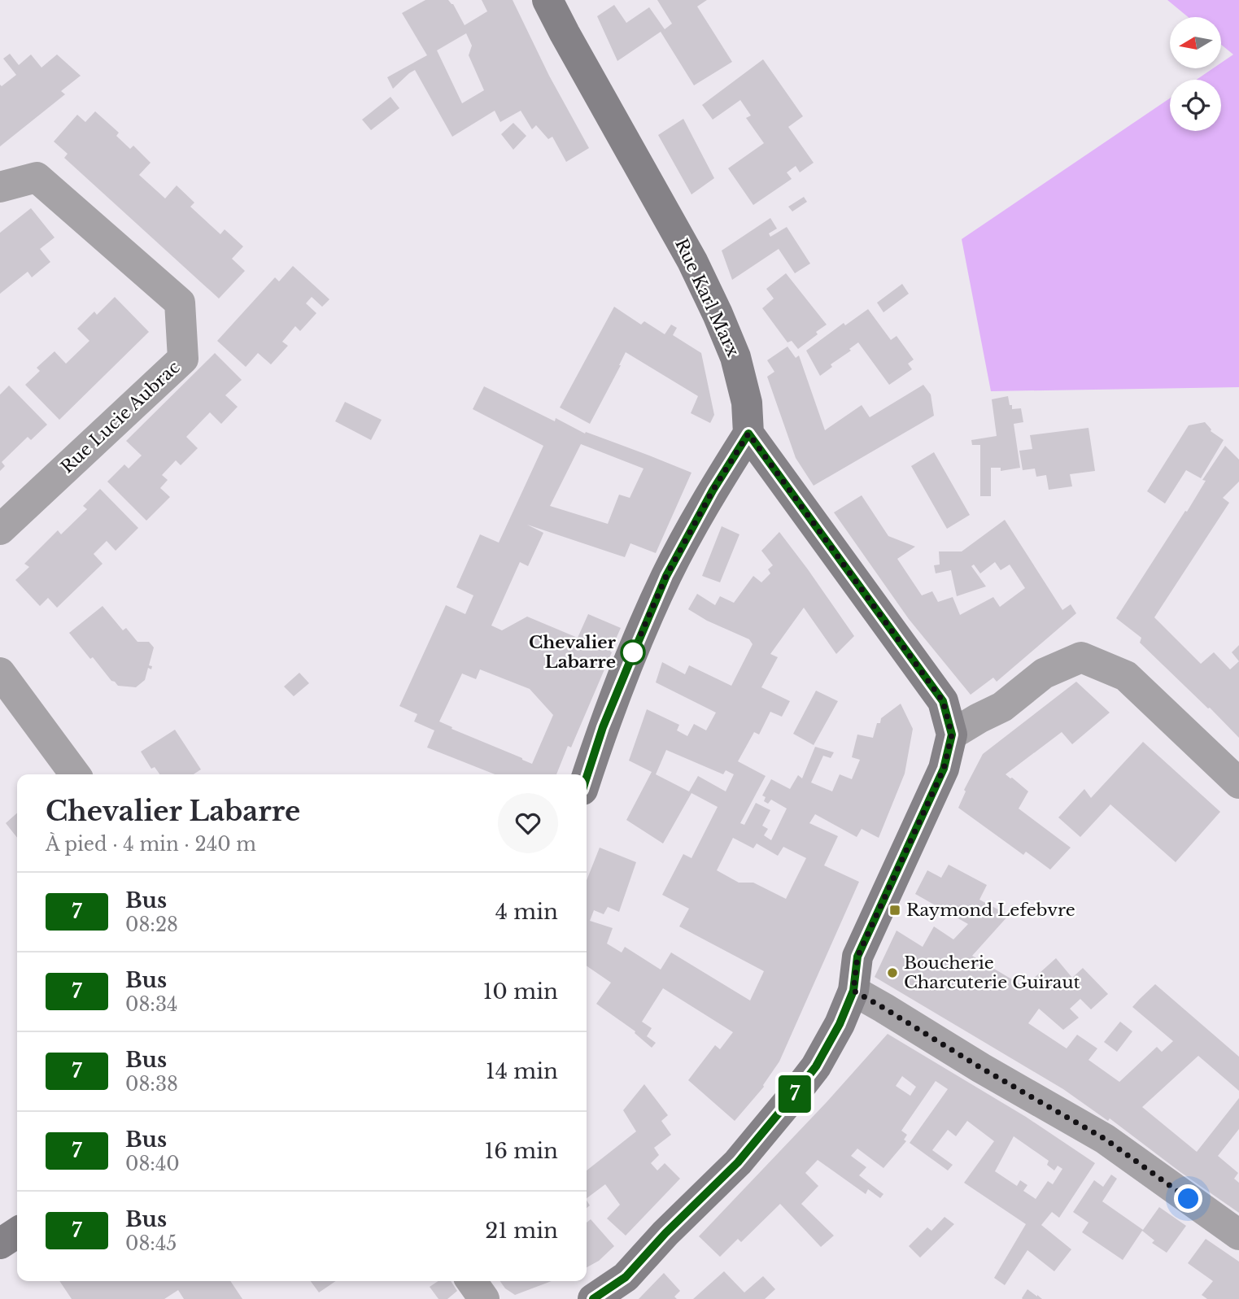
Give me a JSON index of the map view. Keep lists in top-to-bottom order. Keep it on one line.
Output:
{"streets":{"street":["Rue Karl Marx","Rue Lucie Aubrac"]},"places":{"other":["Chevalier Labarre","Boucherie Charcuterie Guiraut"],"transit":["Raymond Lefebvre"]},"lines":["bus line 7"],"north":"left","page":{"on_map":"7","heading":["Chevalier Labarre","À pied · 4 min · 240 m"],"list":[{"mark":"7","name":"Bus","note":"08:28","value":"4 min"},{"mark":"7","name":"Bus","note":"08:34","value":"10 min"},{"mark":"7","name":"Bus","note":"08:38","value":"14 min"},{"mark":"7","name":"Bus","note":"08:40","value":"16 min"},{"mark":"7","name":"Bus","note":"08:45","value":"21 min"}]}}
